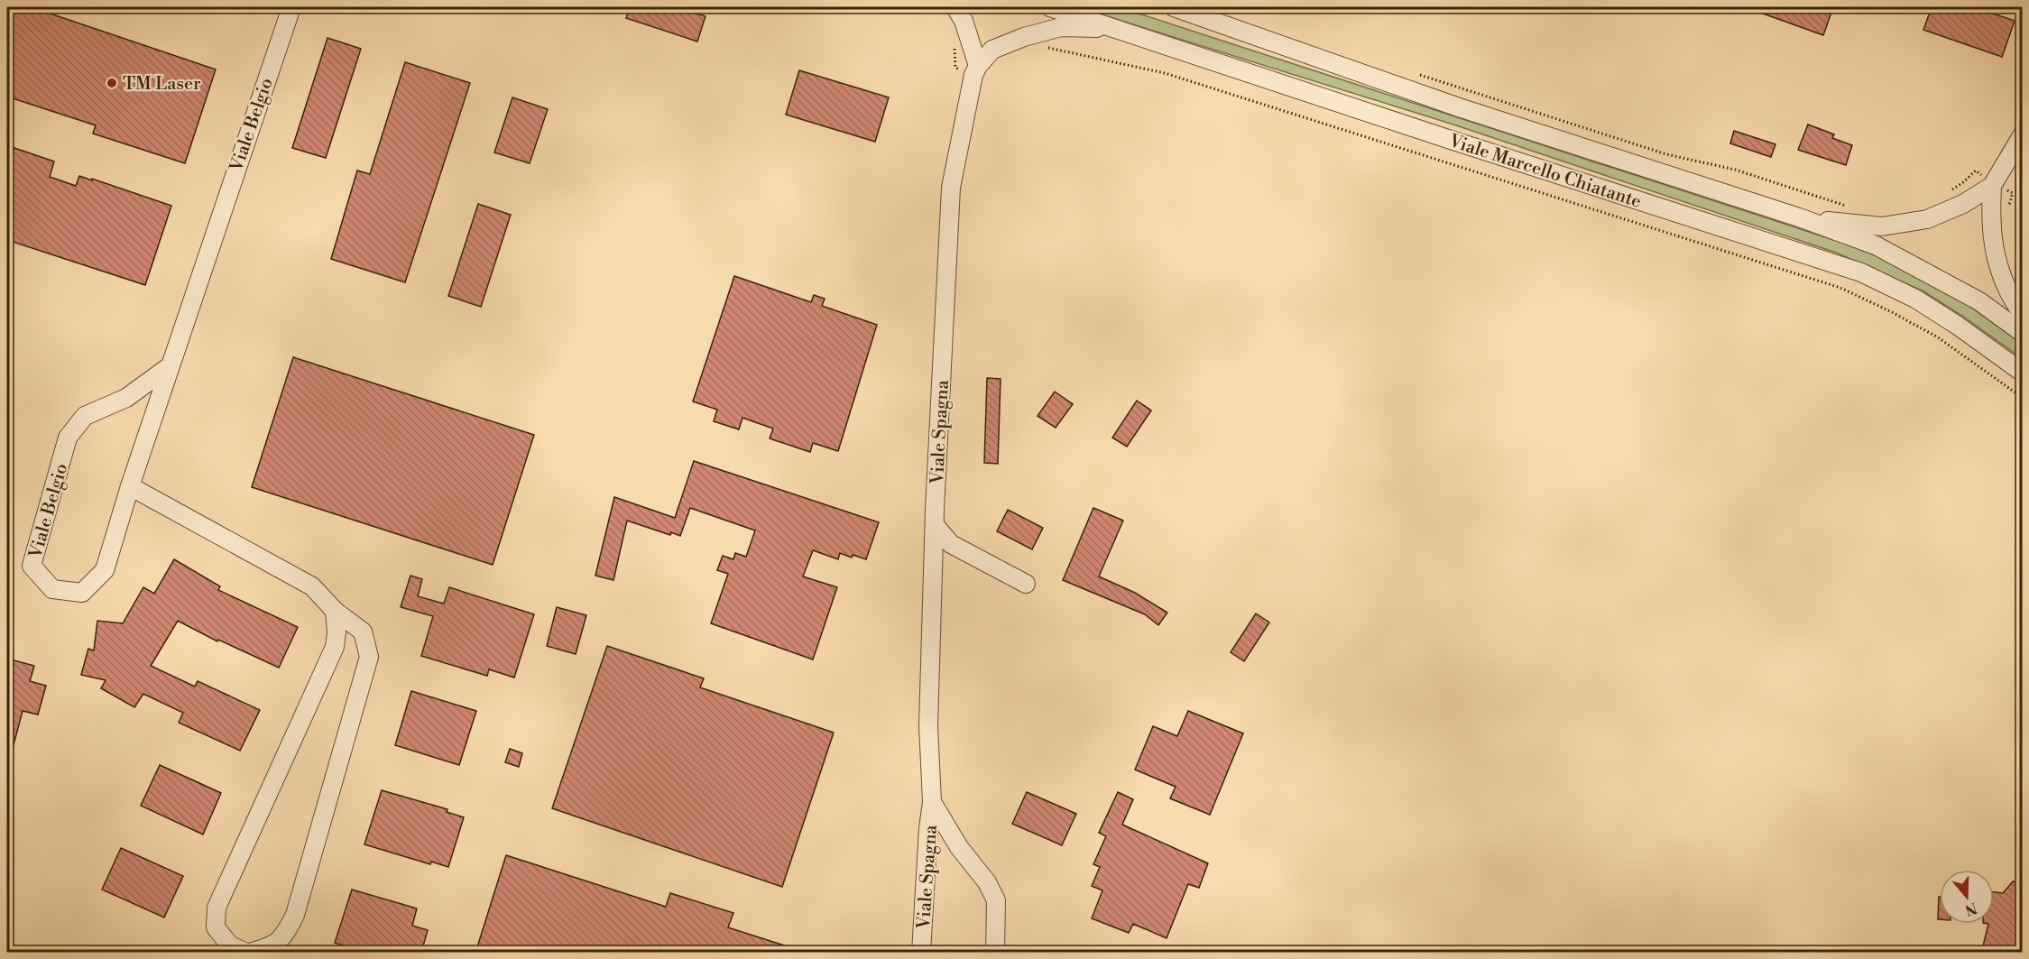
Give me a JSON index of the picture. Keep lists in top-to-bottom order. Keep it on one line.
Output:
{"streets":{"street":["Viale Belgio","Viale Marcello Chiatante","Viale Spagna"]},"places":["TM Laser"],"north":"bottom"}
